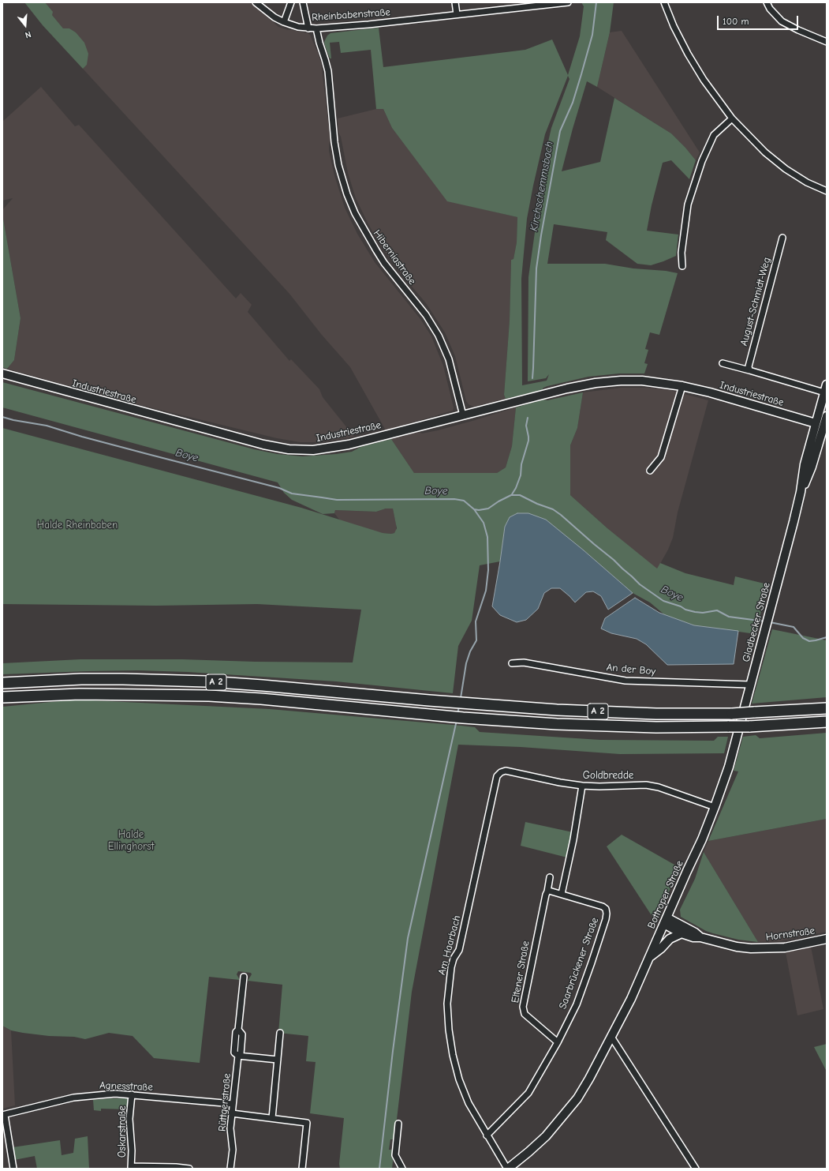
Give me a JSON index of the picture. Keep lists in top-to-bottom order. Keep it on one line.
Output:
{"streets":{"highway":["A 2"],"street":["Rheinbabenstraße","Hiberniastraße","August-Schmidt-Weg","Industriestraße","Gladbecker Straße","An der Boy","Goldbredde","Bottroper Straße","Hornstraße","Am Haarbach","Saarbrückener Straße","Eltener Straße","Agnesstraße","Rüttgerstraße","Oskarstraße"]},"crossings":[["Rheinbabenstraße","Hiberniastraße"],["Hiberniastraße","Industriestraße"],["Industriestraße","Gladbecker Straße"],["Gladbecker Straße","An der Boy"],["Gladbecker Straße","Bottroper Straße"],["Goldbredde","Bottroper Straße"],["Goldbredde","Am Haarbach"],["Bottroper Straße","Hornstraße"],["Bottroper Straße","Am Haarbach"],["Am Haarbach","Saarbrückener Straße"],["Saarbrückener Straße","Eltener Straße"],["Agnesstraße","Rüttgerstraße"],["Agnesstraße","Oskarstraße"]],"water":["Kirchschemmsbach","Boye"],"parks":["Halde Rheinbaben","Halde Ellinghorst"],"scale_bar":"100 m","north":"bottom"}
